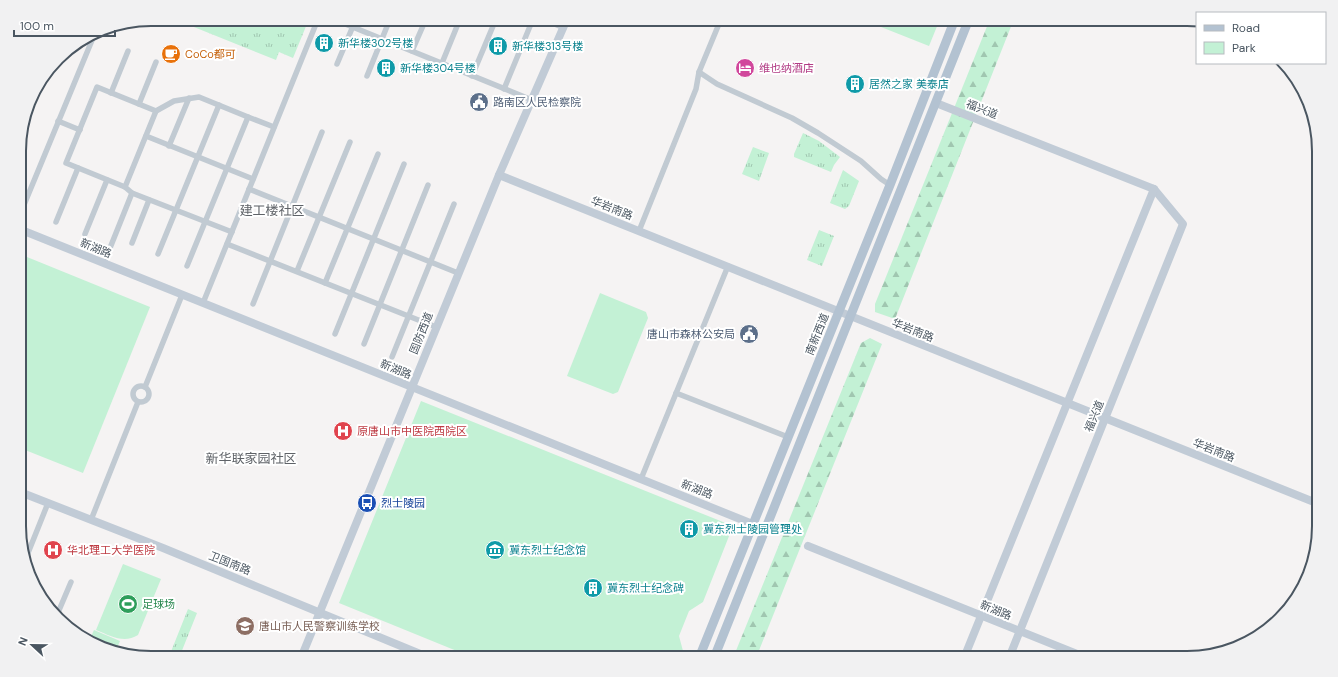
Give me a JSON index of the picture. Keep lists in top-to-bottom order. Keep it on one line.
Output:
{"streets":{"main road":["南新西道"],"street":["福兴道","华岩南路","新湖路","国防西道","卫国南路"]},"crossings":[["福兴道","华岩南路"],["福兴道","新湖路"],["华岩南路","国防西道"],["华岩南路","南新西道"],["新湖路","国防西道"],["新湖路","南新西道"],["国防西道","卫国南路"]],"districts":["建工楼社区","新华联家园社区"],"places":{"building":["新华楼302号楼","新华楼313号楼","新华楼304号楼","居然之家 美泰店","冀东烈士陵园管理处","冀东烈士纪念碑"],"cafe":["CoCo都可"],"hotel":["维也纳酒店"],"public building":["路南区人民检察院","唐山市森林公安局"],"hospital":["原唐山市中医院西院区","华北理工大学医院"],"bus stop":["烈士陵园"],"museum":["冀东烈士纪念馆"],"sports":["足球场"],"school or university":["唐山市人民警察训练学校"]},"legend":["Road","Park"],"scale_bar":"100 m","north":"left"}
